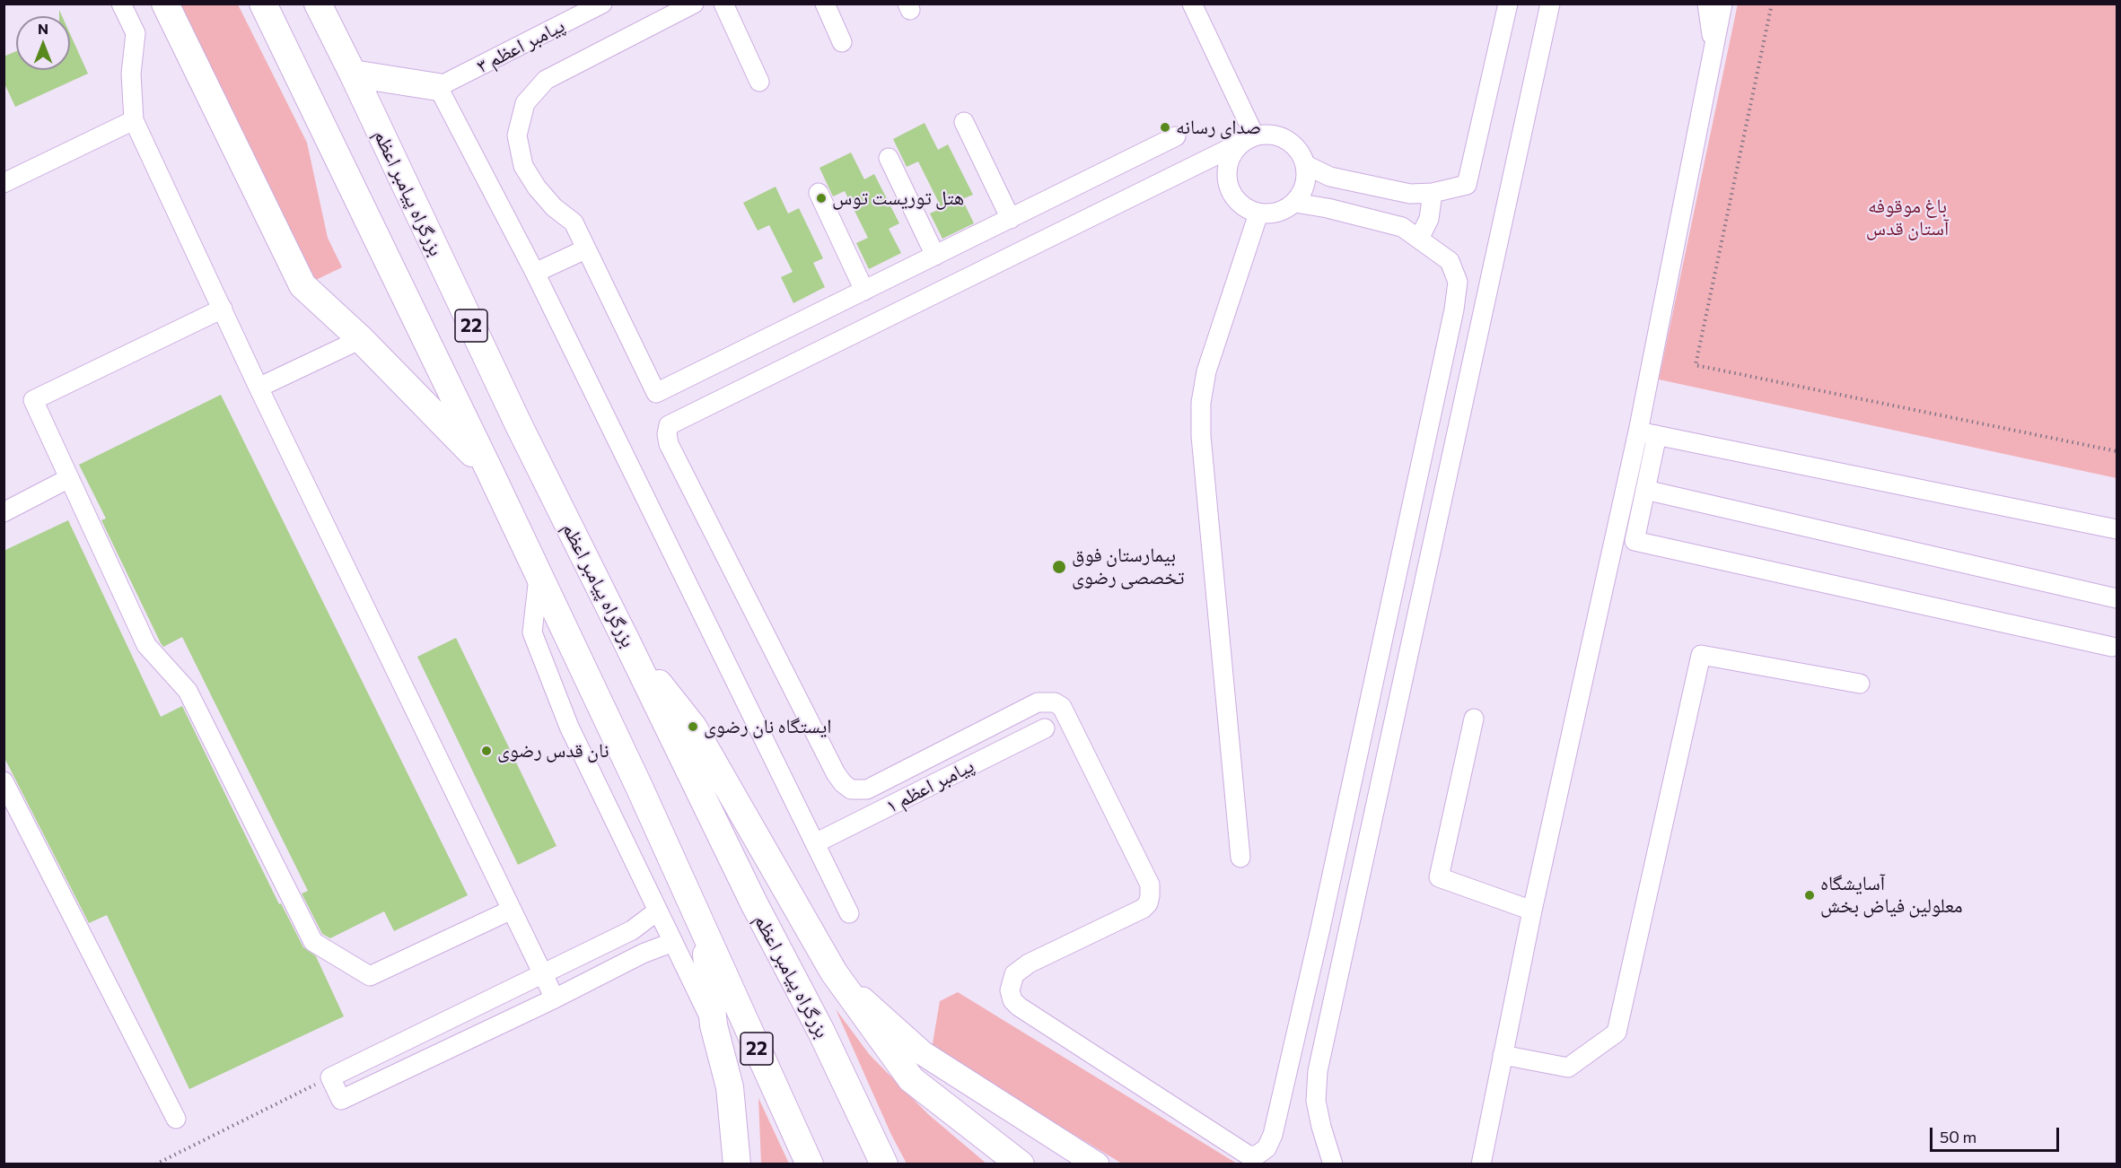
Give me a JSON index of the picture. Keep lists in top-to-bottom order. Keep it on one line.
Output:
{"streets":{"highway":["بزرگراه پیامبر اعظم","22"],"street":["پیامبر اعظم ۳","پیامبر اعظم ۱"]},"parks":["باغ موقوفه آستان قدس"],"places":["صدای رسانه","هتل توریست توس","بیمارستان فوق تخصصی رضوی","ایستگاه نان رضوی","نان قدس رضوی","آسایشگاه معلولین فیاض بخش"],"scale_bar":"50 m","north":"top"}
